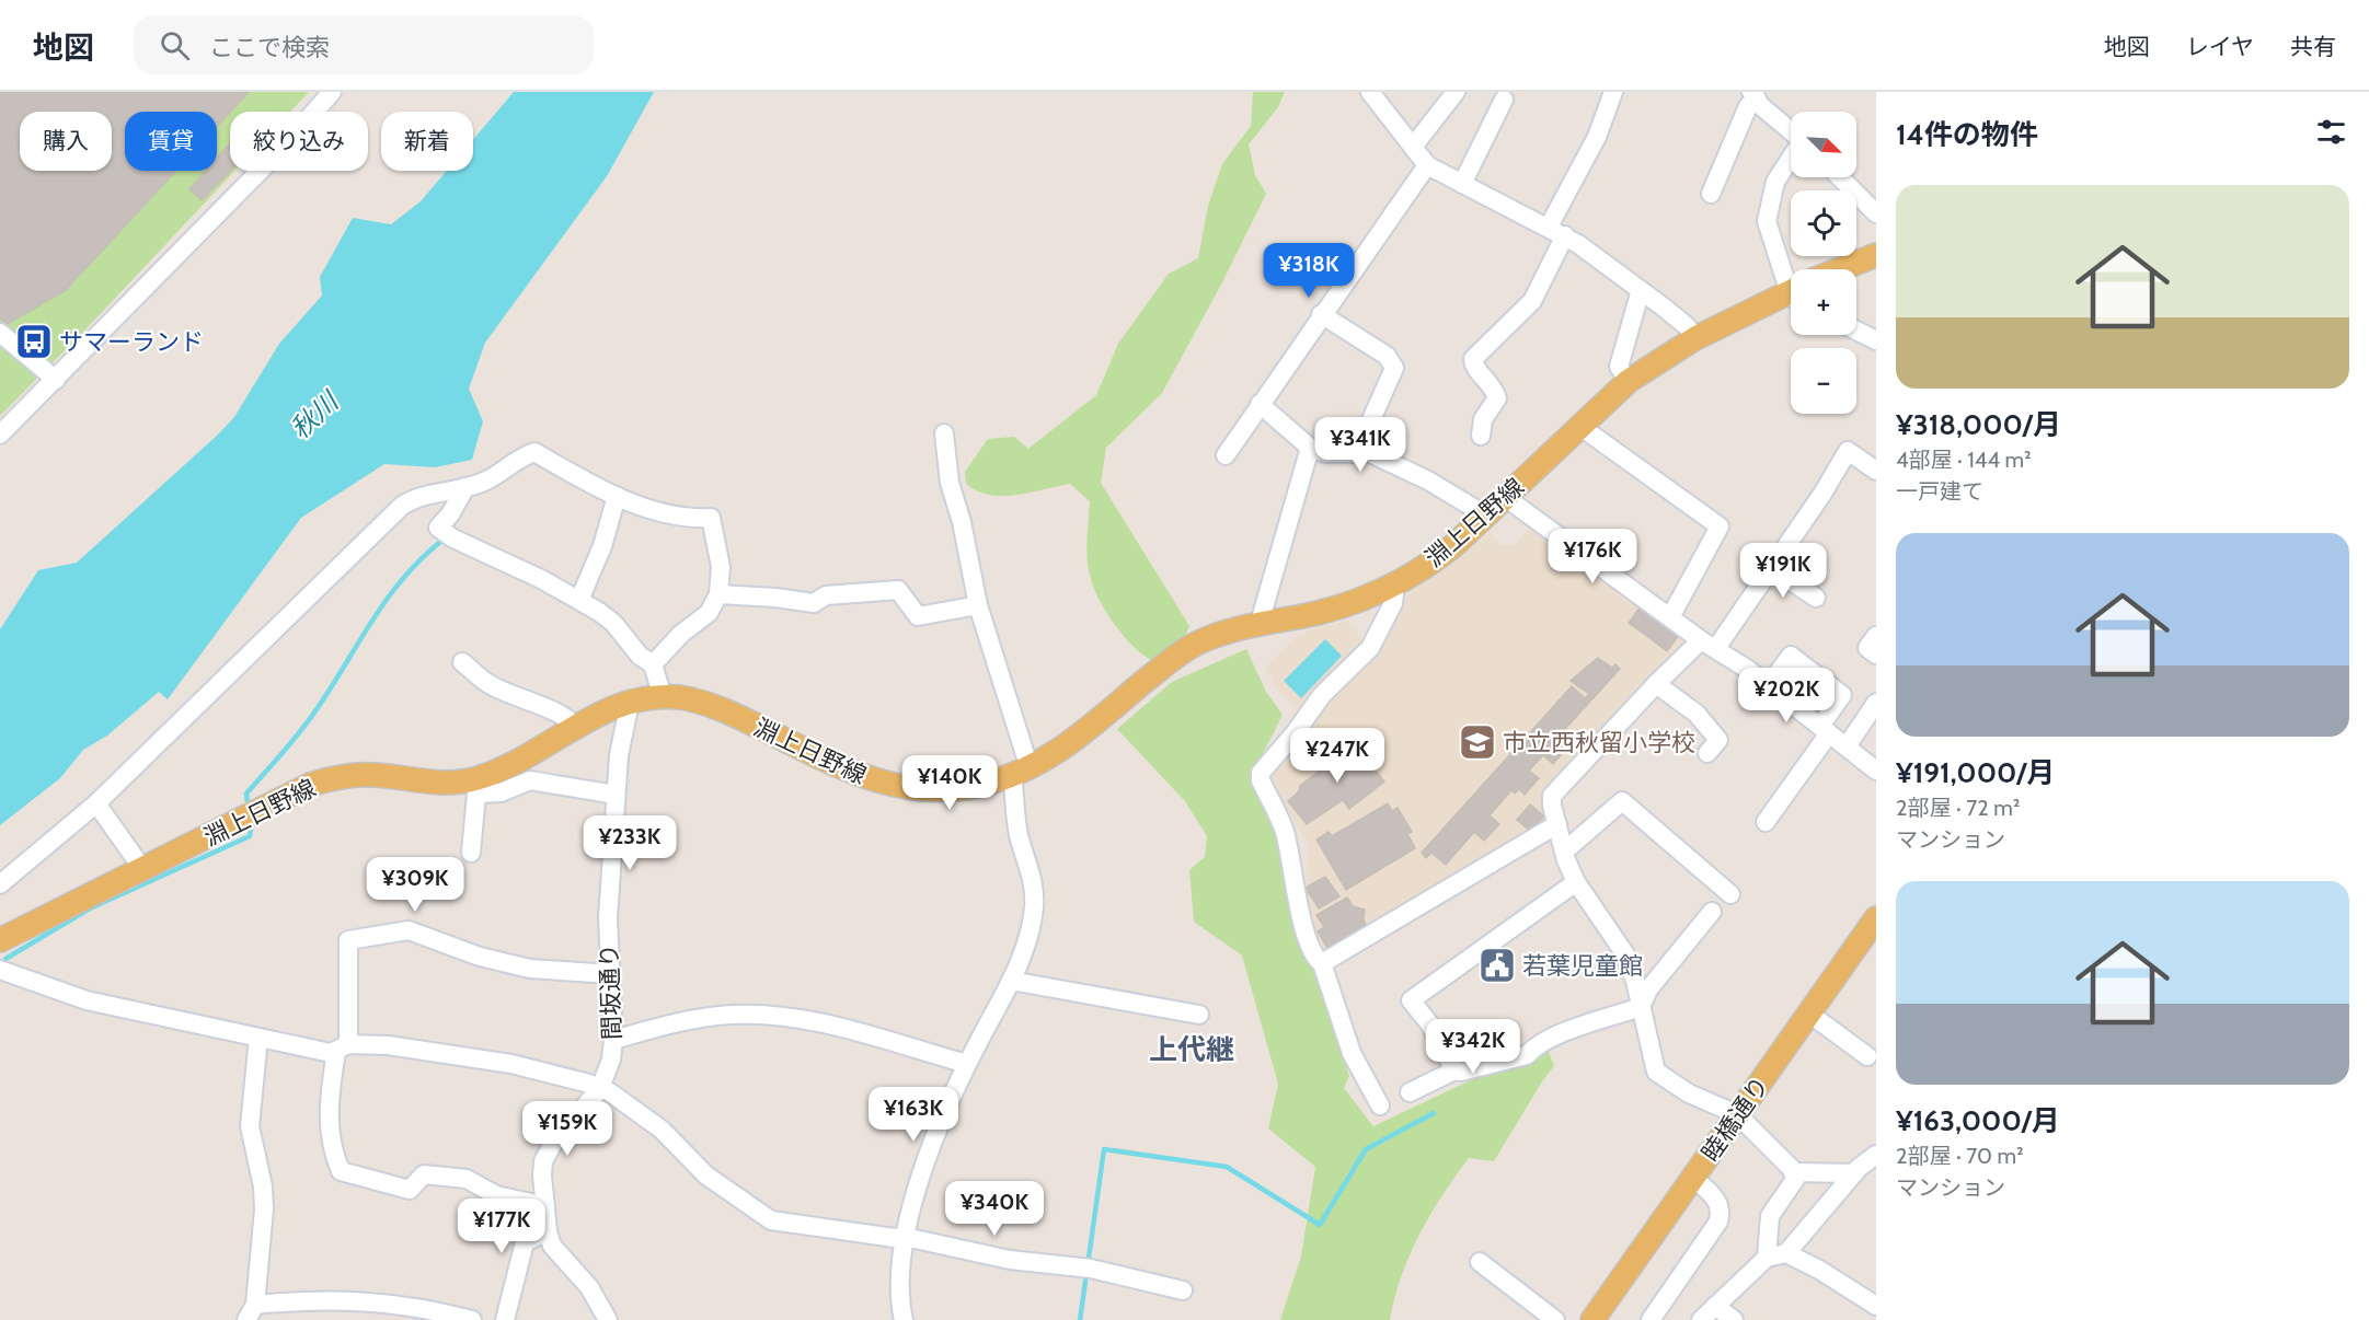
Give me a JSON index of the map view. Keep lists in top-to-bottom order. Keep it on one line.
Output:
{"streets":{"main road":["淵上日野線","睦橋通り"],"street":["間坂通り"]},"crossings":[["淵上日野線","間坂通り"]],"districts":["上代継"],"water":["秋川"],"places":{"bus stop":["サマーランド"],"school or university":["市立西秋留小学校"],"public building":["若葉児童館"]},"north":"bottom right","page":{"header":"地図","search":"ここで検索","nav":["地図","レイヤ","共有"],"heading":"14件の物件","map_buttons":["+","−"],"chip":["購入","賃貸","絞り込み","新着"],"list":[{"name":"¥318,000/月","note":"4部屋 · 144 m² · 一戸建て"},{"name":"¥191,000/月","note":"2部屋 · 72 m² · マンション"},{"name":"¥163,000/月","note":"2部屋 · 70 m² · マンション"}],"price":["¥318K","¥341K","¥176K","¥191K","¥202K","¥247K","¥140K","¥233K","¥309K","¥342K","¥163K","¥159K","¥340K","¥177K"]}}
